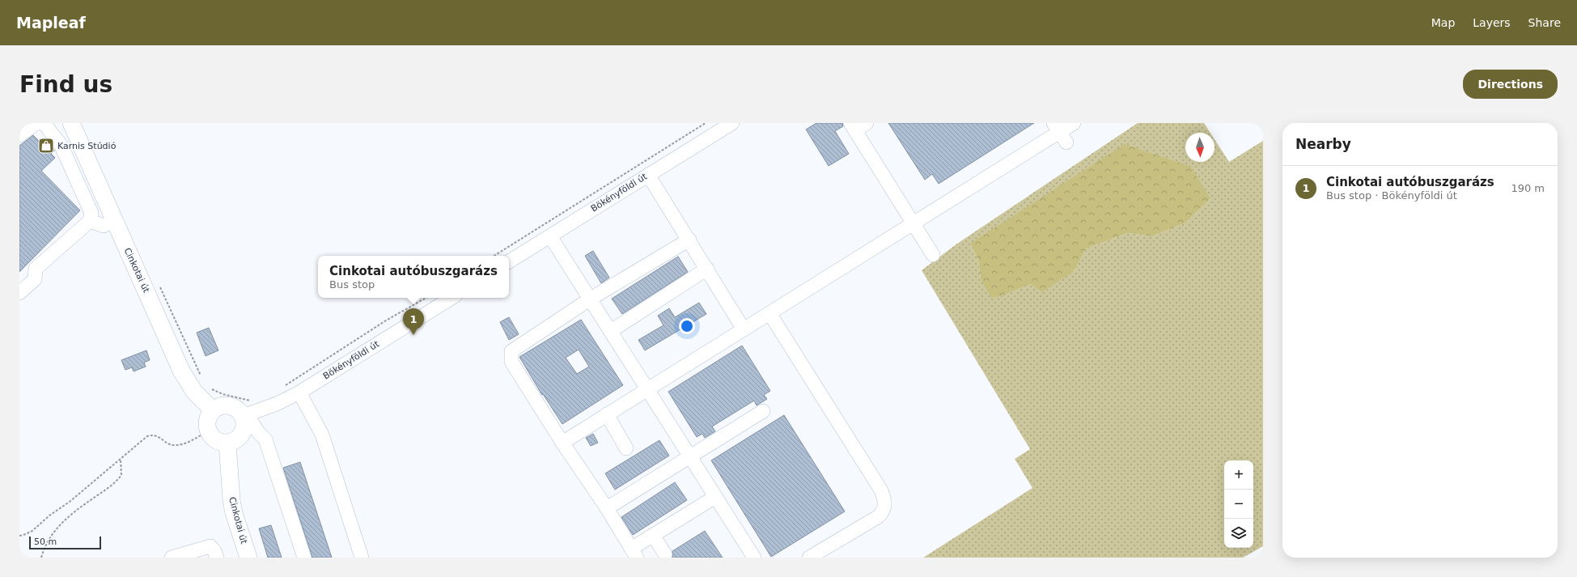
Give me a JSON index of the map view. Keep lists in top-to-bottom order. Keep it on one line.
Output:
{"streets":{"main road":["Cinkotai út"],"street":["Bökényföldi út"]},"crossings":[["Bökényföldi út","Cinkotai út"]],"places":{"shop":["Karnis Stúdió"]},"scale_bar":"50 m","north":"bottom","page":{"header":"Mapleaf","nav":["Map","Layers","Share"],"buttons":"Directions","title":"Find us","heading":"Nearby","list":[{"mark":"1","name":"Cinkotai autóbuszgarázs","note":"Bus stop · Bökényföldi út","value":"190 m"}],"popup":["Cinkotai autóbuszgarázs","Bus stop"],"pins":"1","map_buttons":["+","−"],"scale":"50 m"}}
